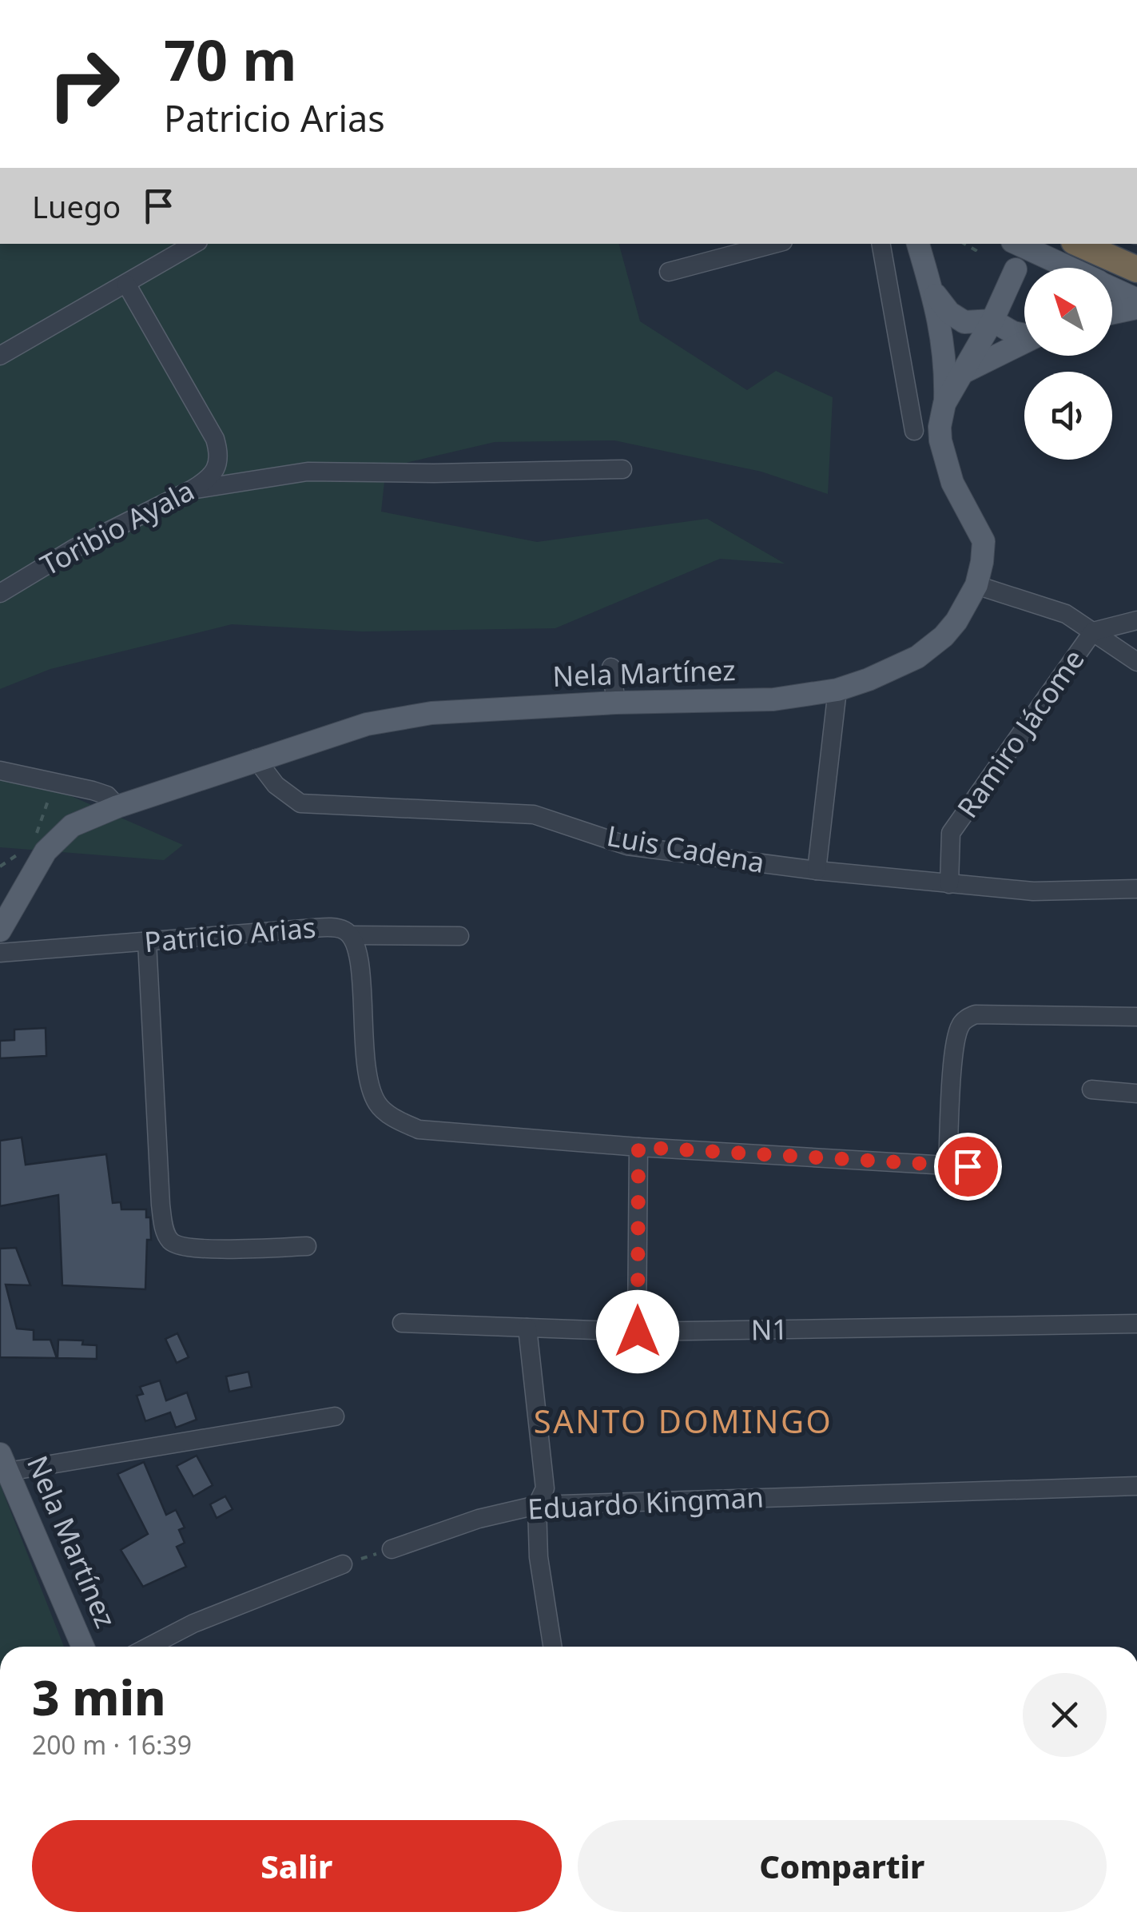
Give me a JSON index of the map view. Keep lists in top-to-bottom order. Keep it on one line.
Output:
{"streets":{"main road":["Nela Martínez"],"street":["Toribio Ayala","Ramiro Jácome","Luis Cadena","Patricio Arias","N1","Eduardo Kingman"]},"crossings":[["Nela Martínez","Luis Cadena"],["Ramiro Jácome","Luis Cadena"]],"districts":["SANTO DOMINGO"],"north":"top left","page":{"turn":["70 m","Patricio Arias"],"then":"Luego","heading":["3 min","200 m · 16:39"],"buttons":["Salir","Compartir"]}}
